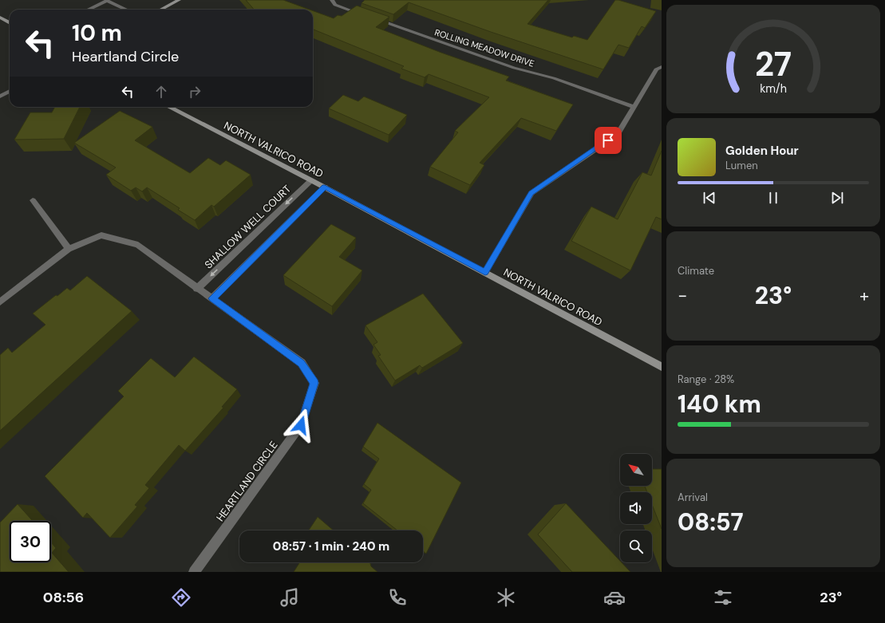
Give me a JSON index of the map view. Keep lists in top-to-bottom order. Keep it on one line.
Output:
{"streets":{"street":["ROLLING MEADOW DRIVE","NORTH VALRICO ROAD","SHALLOW WELL COURT","HEARTLAND CIRCLE"]},"crossings":[["NORTH VALRICO ROAD","SHALLOW WELL COURT"],["SHALLOW WELL COURT","HEARTLAND CIRCLE"]],"north":"top left","page":{"turn":["10 m","Heartland Circle"],"song":["Golden Hour","Lumen"],"tile":["Climate",["Range · 28%","140 km"],["Arrival","08:57"]],"heat":["−","23°","+"],"limit":"30","trip":"08:57 · 1 min · 240 m","tabs":["08:56","23°"],"gauge":["27","km/h"]}}
